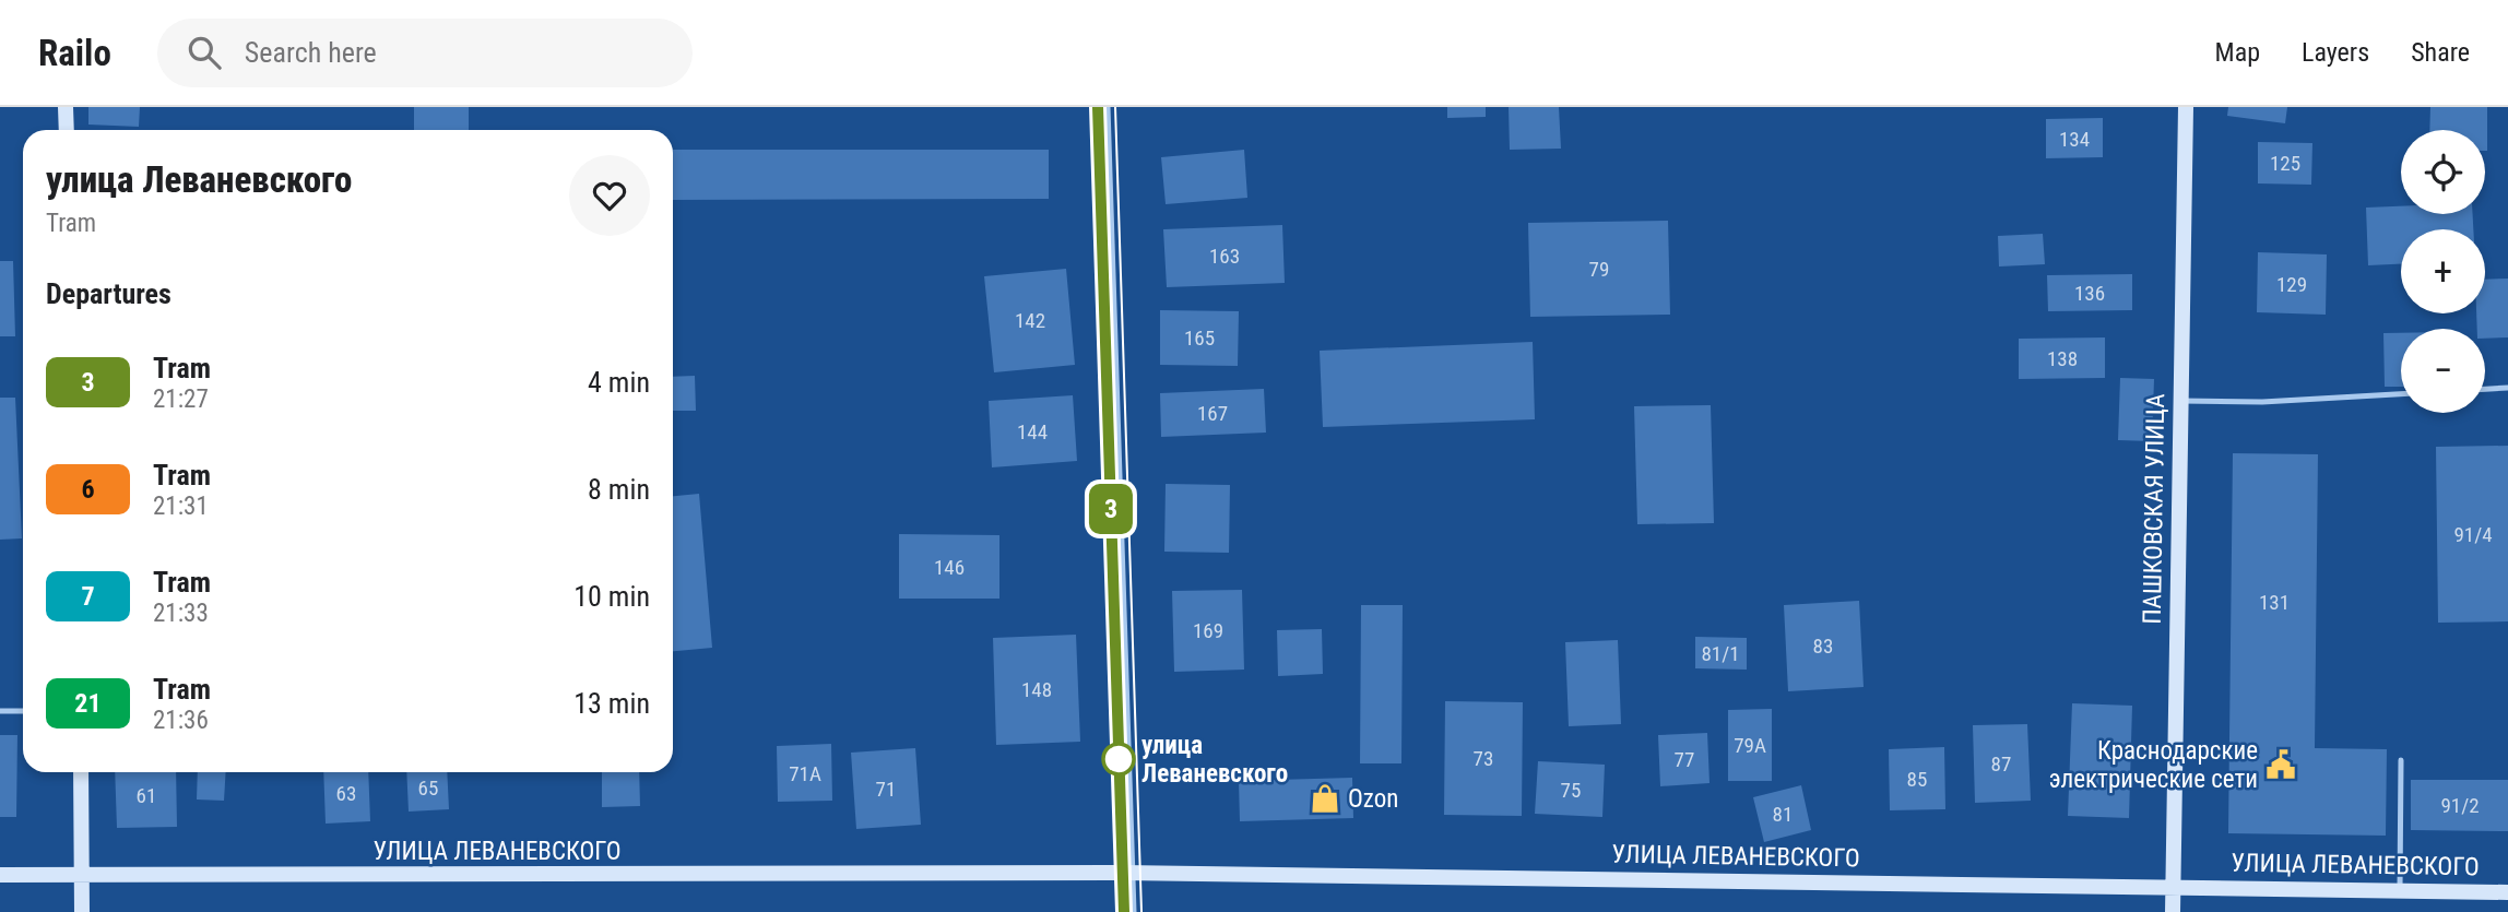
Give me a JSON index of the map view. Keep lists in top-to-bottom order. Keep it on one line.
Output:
{"streets":{"street":["ПАШКОВСКАЯ УЛИЦА","УЛИЦА ЛЕВАНЕВСКОГО"]},"crossings":[["ПАШКОВСКАЯ УЛИЦА","УЛИЦА ЛЕВАНЕВСКОГО"]],"places":{"other":["улица Леваневского"],"public building":["Краснодарские электрические сети"],"shop":["Ozon"]},"lines":["tram line 3"],"house_numbers":["134","125","163","79","129","136","142","165","138","167","144","91/4","146","131","169","83","81/1","148","79А","73","77","87","71А","85","65","71","75","63","61","91/2","81"],"page":{"header":"Railo","search":"Search here","nav":["Map","Layers","Share"],"on_map":"3","map_buttons":["+","−"],"heading":[["улица Леваневского","Tram"],"Departures"],"list":[{"mark":"3","name":"Tram","note":"21:27","value":"4 min"},{"mark":"6","name":"Tram","note":"21:31","value":"8 min"},{"mark":"7","name":"Tram","note":"21:33","value":"10 min"},{"mark":"21","name":"Tram","note":"21:36","value":"13 min"}]}}
